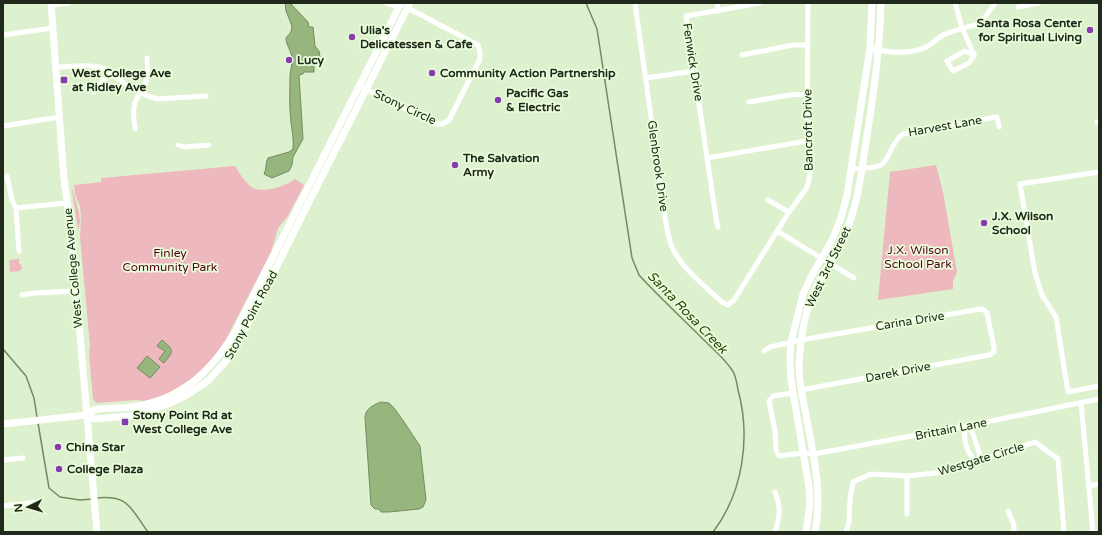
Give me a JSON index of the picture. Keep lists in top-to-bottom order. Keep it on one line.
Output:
{"streets":{"main road":["West 3rd Street","West College Avenue","Stony Point Road"],"street":["Fenwick Drive","Stony Circle","Harvest Lane","Bancroft Drive","Glenbrook Drive","Carina Drive","Darek Drive","Brittain Lane","Westgate Circle"]},"crossings":[["Stony Circle","Stony Point Road"],["Harvest Lane","West 3rd Street"],["Bancroft Drive","Glenbrook Drive"],["West 3rd Street","Carina Drive"],["West 3rd Street","Darek Drive"],["West 3rd Street","Brittain Lane"],["West College Avenue","Stony Point Road"],["Carina Drive","Darek Drive"]],"water":["Santa Rosa Creek"],"parks":["J.X. Wilson School Park","Finley Community Park"],"places":{"other":["Santa Rosa Center for Spiritual Living","Ulia's Delicatessen & Cafe","Lucy","Community Action Partnership","Pacific Gas & Electric","The Salvation Army","J.X. Wilson School","China Star","College Plaza"],"transit":["West College Ave at Ridley Ave","Stony Point Rd at West College Ave"]},"north":"left"}
